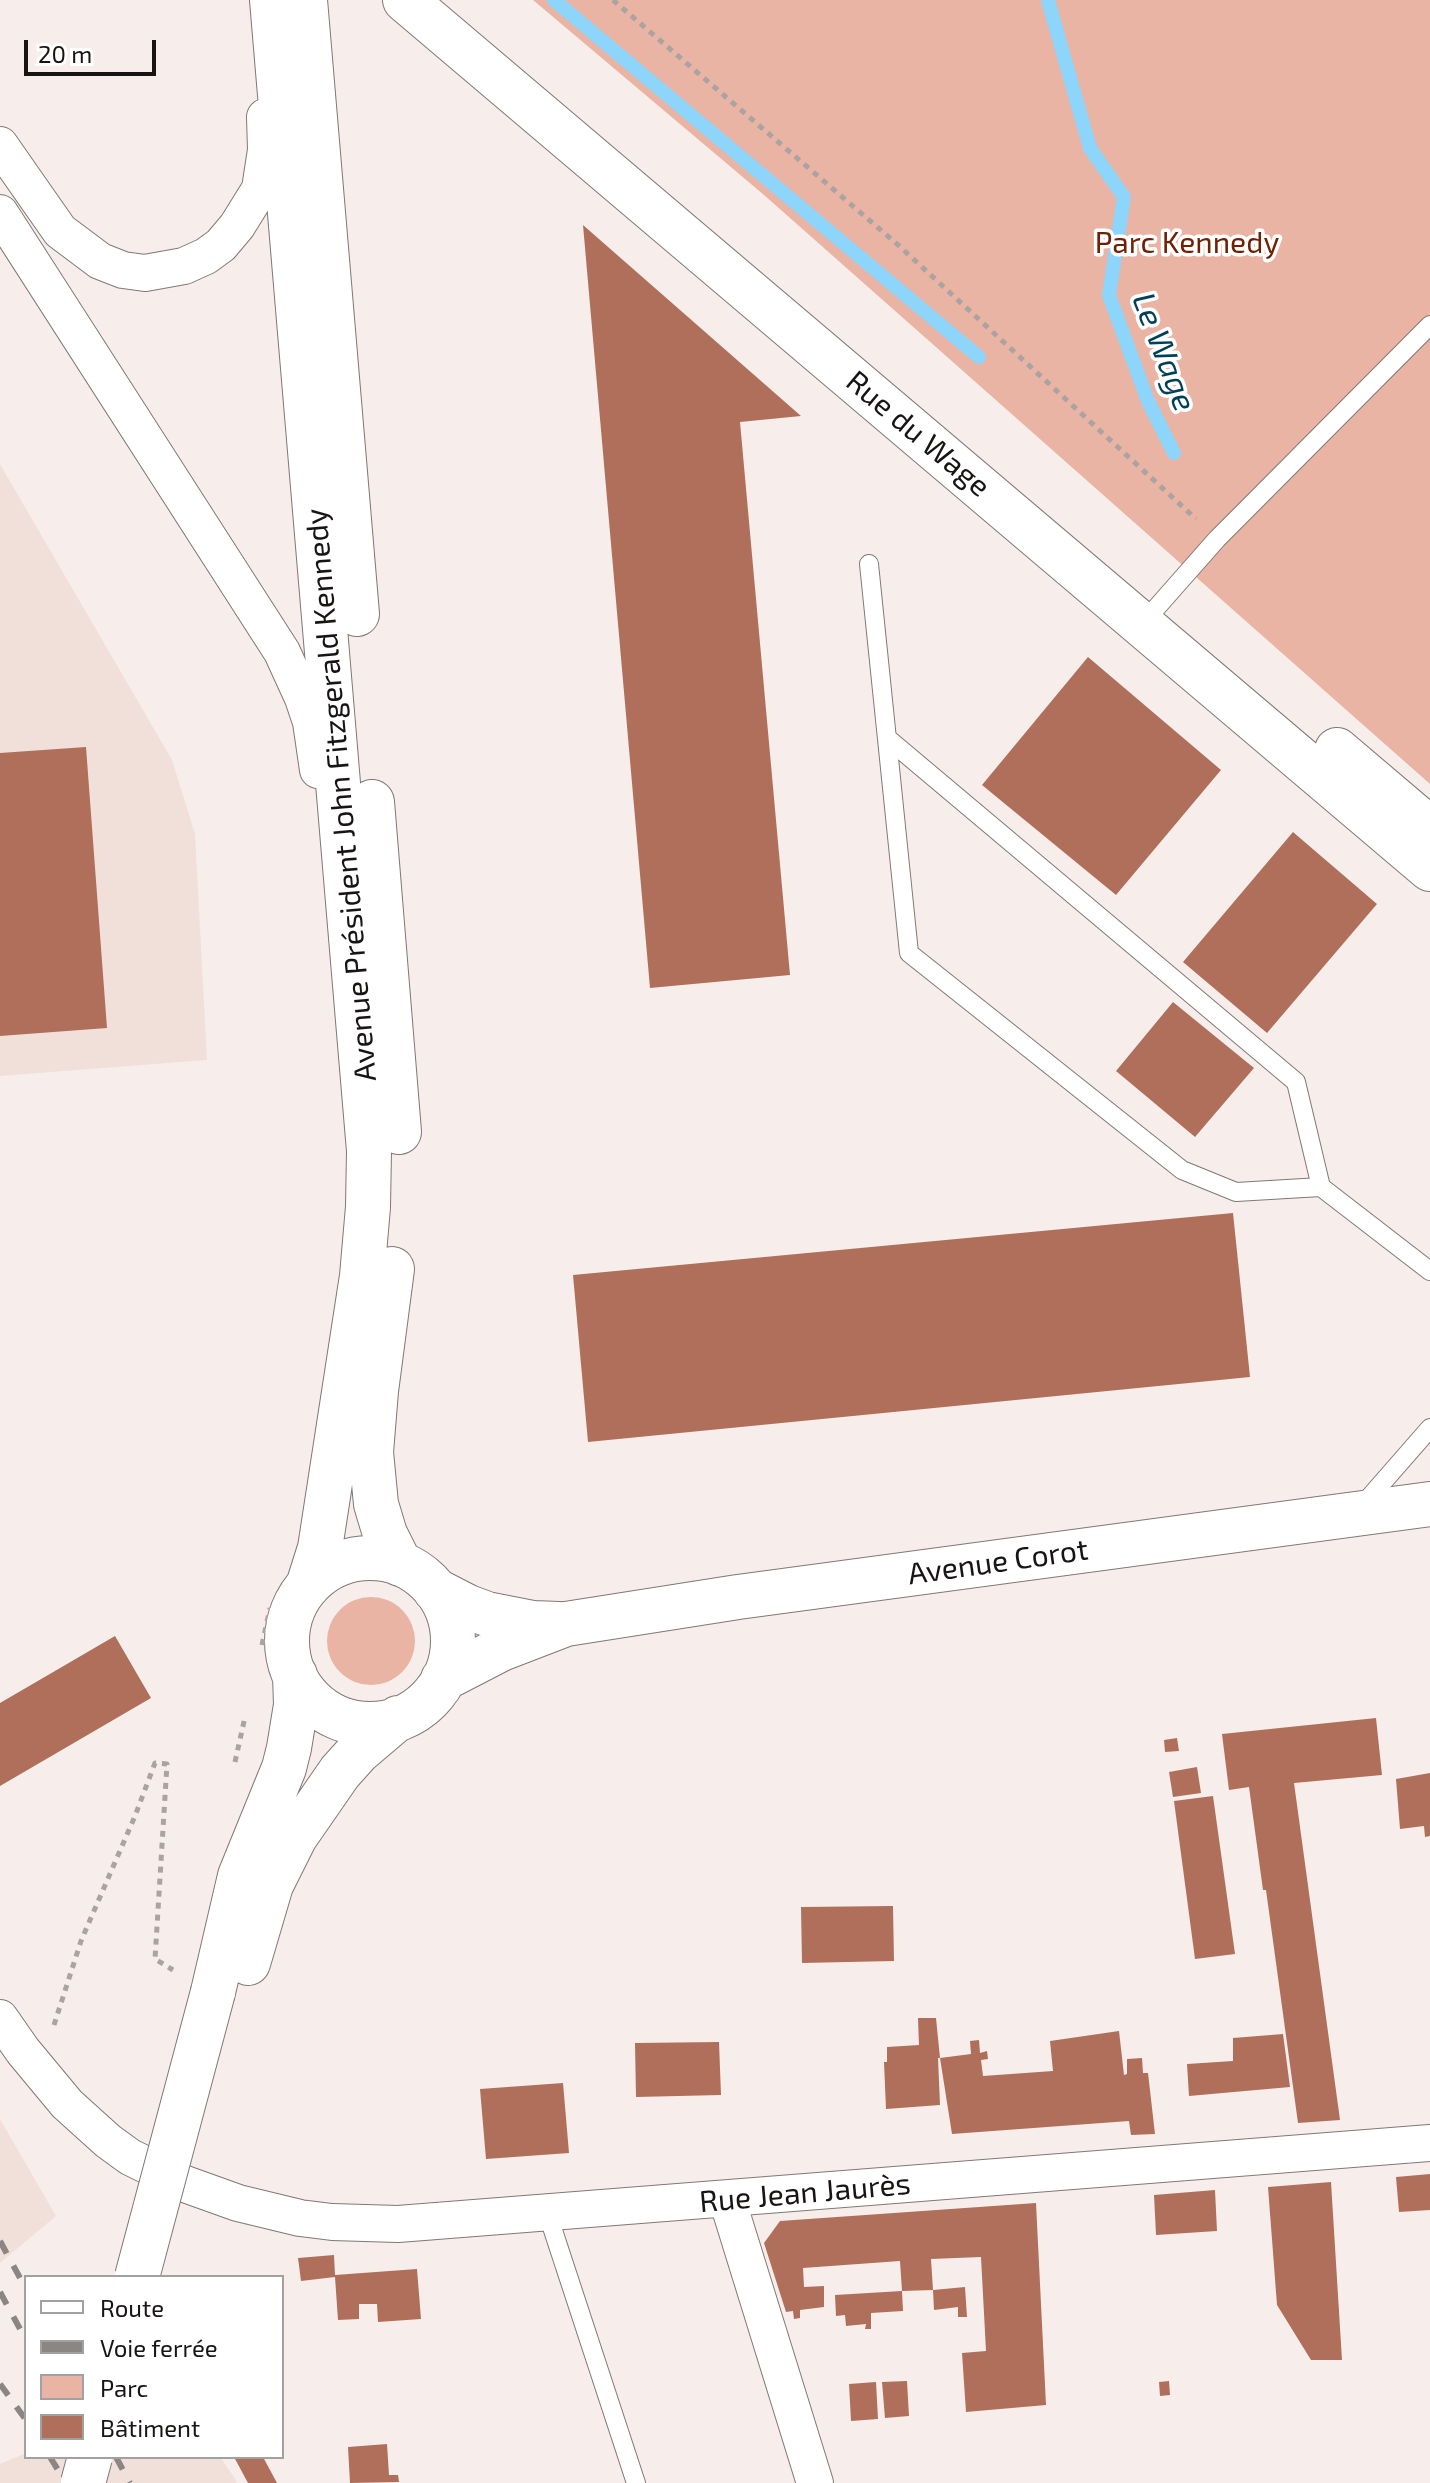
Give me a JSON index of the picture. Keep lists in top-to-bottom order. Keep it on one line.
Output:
{"streets":{"main road":["Rue du Wage","Avenue Président John Fitzgerald Kennedy","Avenue Corot"],"street":["Rue Jean Jaurès"]},"crossings":[["Avenue Président John Fitzgerald Kennedy","Avenue Corot"]],"water":["Le Wage"],"parks":["Parc Kennedy"],"legend":["Route","Voie ferrée","Parc","Bâtiment"],"scale_bar":"20 m"}
